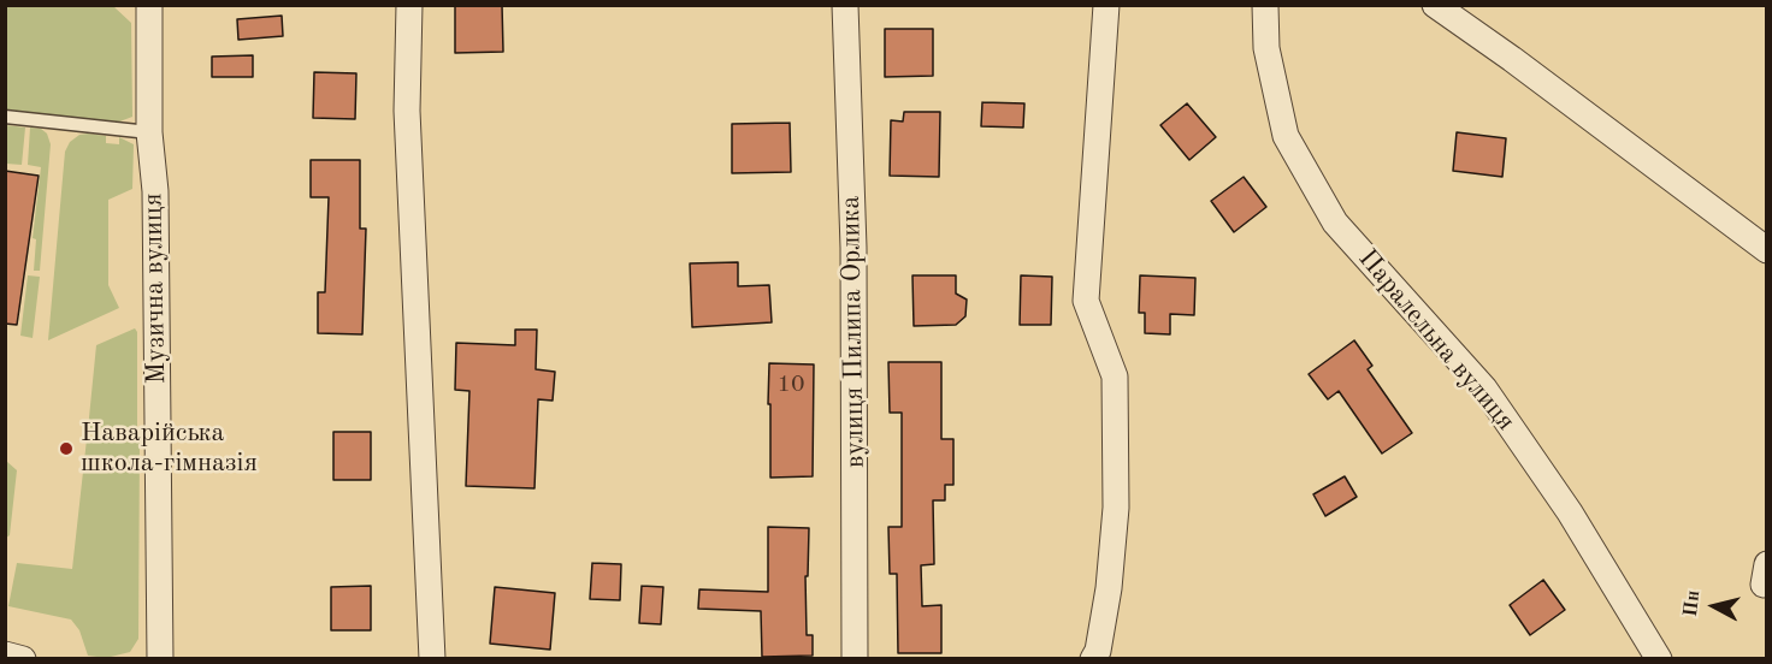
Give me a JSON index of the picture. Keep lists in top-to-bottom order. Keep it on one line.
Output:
{"streets":{"street":["Музична вулиця","вулиця Пилипа Орлика","Паралельна вулиця"]},"places":["Наварійська школа-гімназія"],"house_numbers":["10"],"north":"left"}
